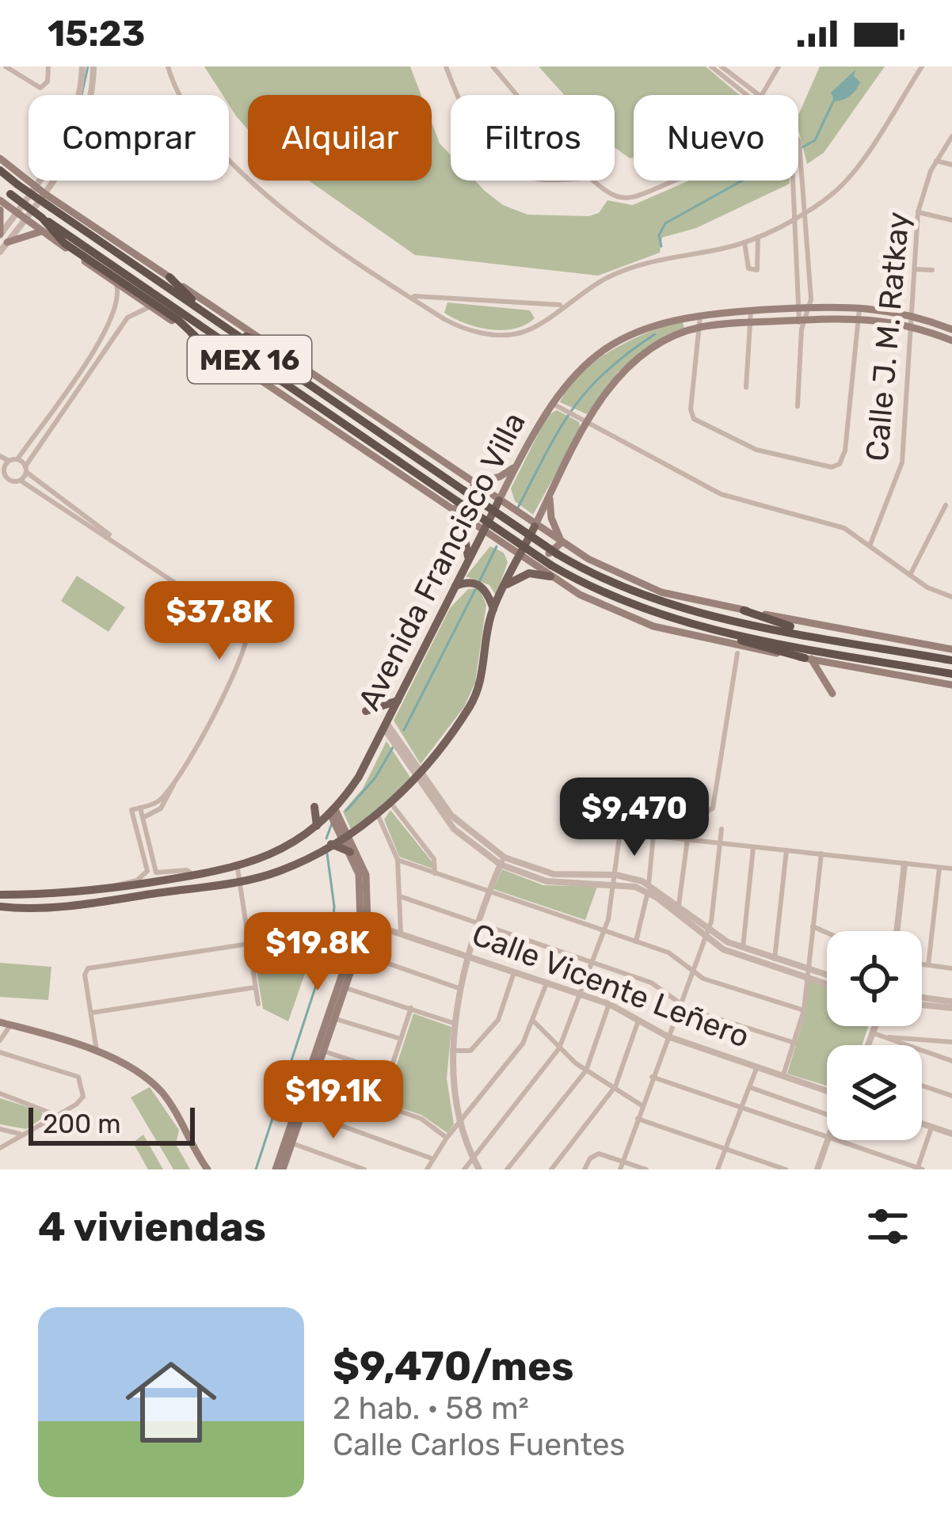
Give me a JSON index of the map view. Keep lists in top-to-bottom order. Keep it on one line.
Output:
{"streets":{"highway":["MEX 16"],"main road":["Avenida Francisco Villa"],"street":["Calle J. M. Ratkay","Calle Vicente Leñero"]},"crossings":[["Calle J. M. Ratkay","Avenida Francisco Villa"]],"scale_bar":"200 m","page":{"status":"15:23","chip":["Comprar","Alquilar","Filtros","Nuevo"],"price":["$37.8K","$9,470","$19.8K","$19.1K"],"scale":"200 m","heading":"4 viviendas","list":[{"name":"$9,470/mes","note":"2 hab. · 58 m² · Calle Carlos Fuentes"}]}}
